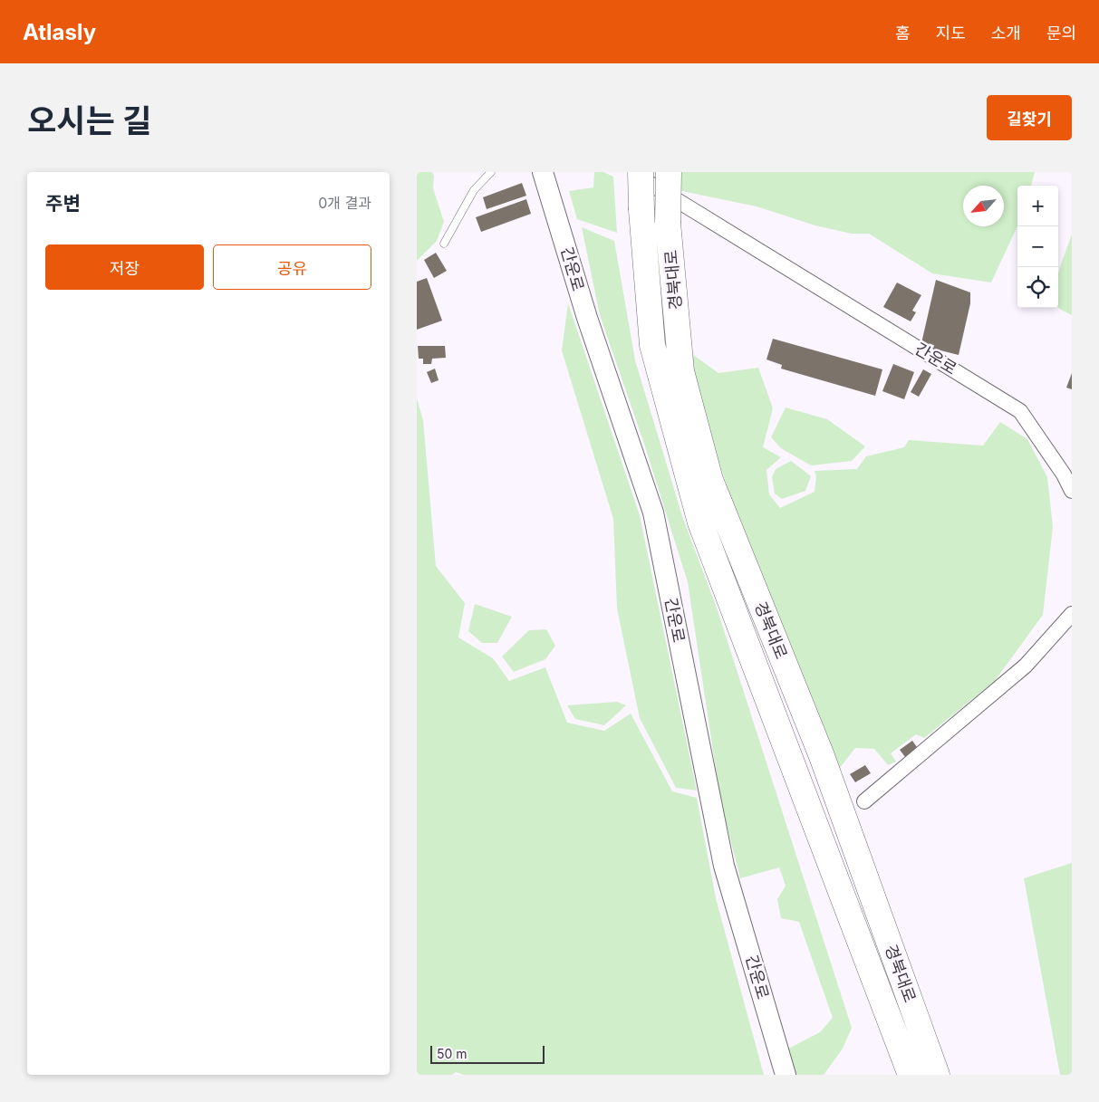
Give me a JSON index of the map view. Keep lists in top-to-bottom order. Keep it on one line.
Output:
{"streets":{"highway":["경북대로"],"street":["간운로"]},"scale_bar":"50 m","north":"bottom left","page":{"header":"Atlasly","nav":["홈","지도","소개","문의"],"title":"오시는 길","buttons":["길찾기",["저장","공유"]],"heading":["주변","0개 결과"],"map_buttons":["+","−"],"scale":"50 m"}}
